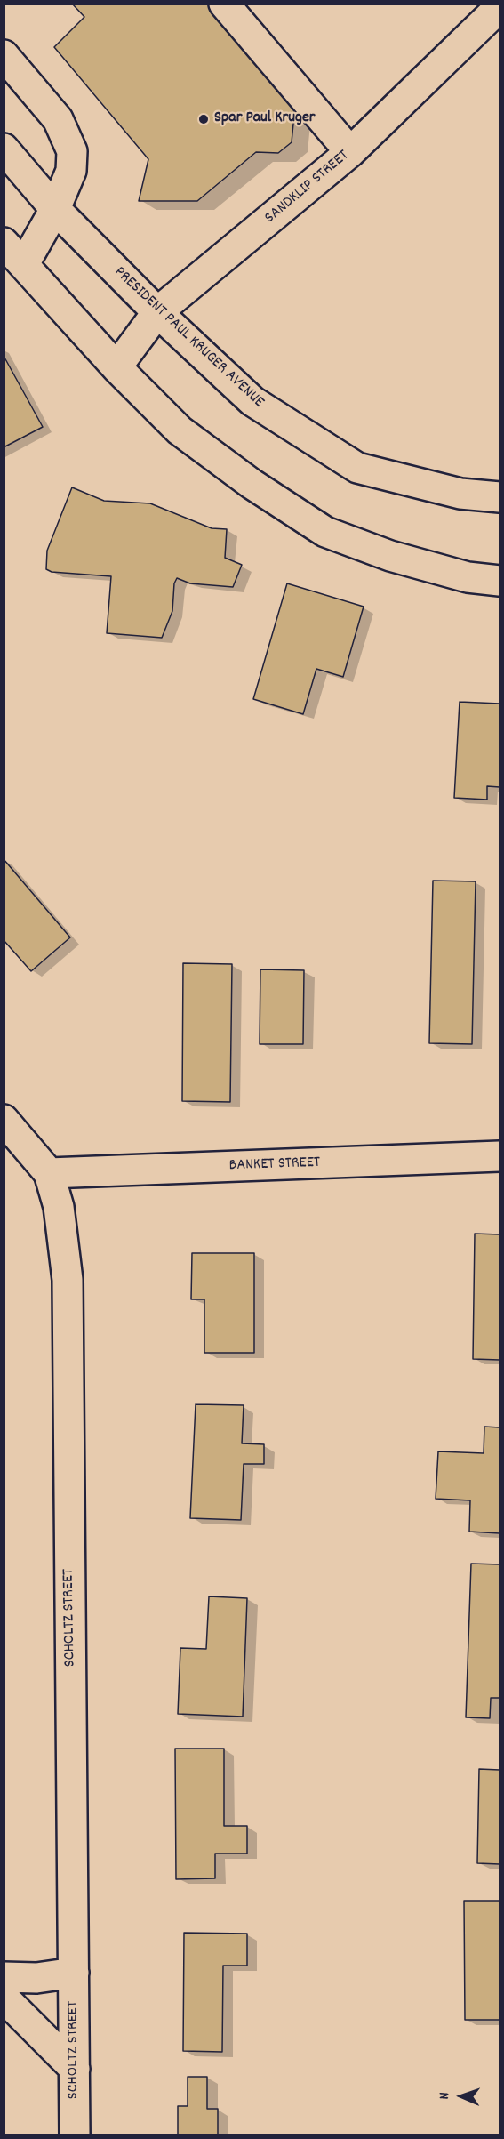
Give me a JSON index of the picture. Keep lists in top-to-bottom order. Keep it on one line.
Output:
{"streets":{"street":["SANDKLIP STREET","PRESIDENT PAUL KRUGER AVENUE","BANKET STREET","SCHOLTZ STREET"]},"crossings":[["SANDKLIP STREET","PRESIDENT PAUL KRUGER AVENUE"],["BANKET STREET","SCHOLTZ STREET"]],"places":["Spar Paul Kruger"],"north":"left"}
